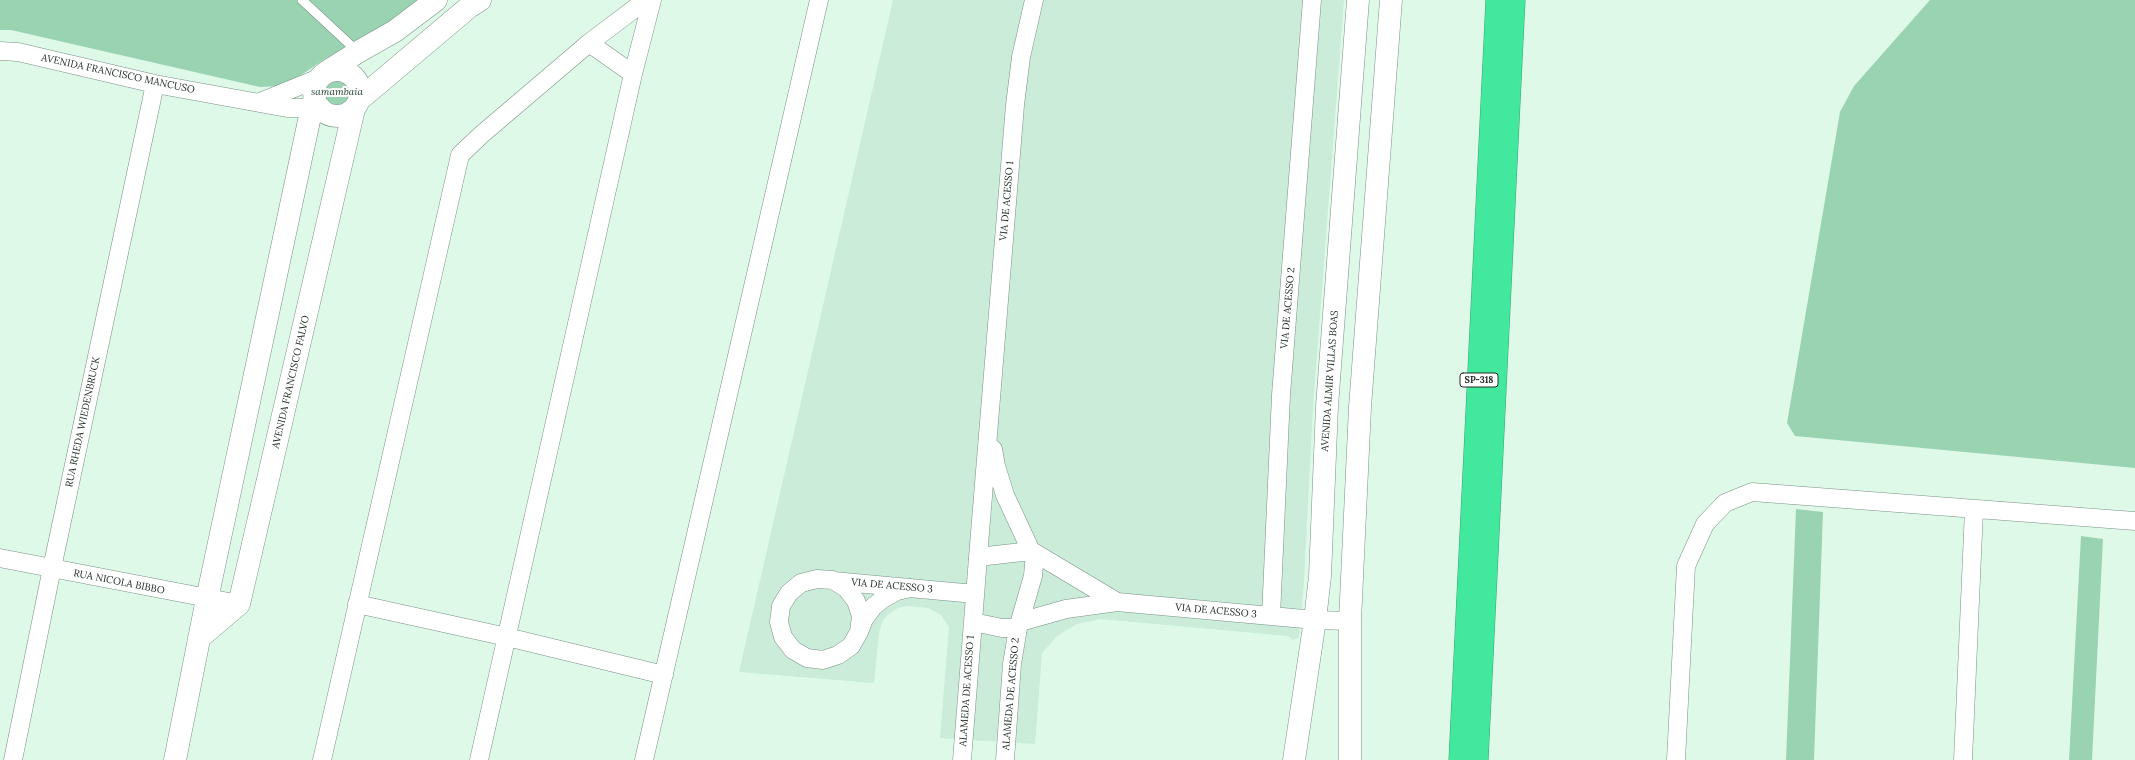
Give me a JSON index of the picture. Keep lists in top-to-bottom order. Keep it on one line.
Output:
{"streets":{"highway":["SP-318"],"street":["AVENIDA FRANCISCO MANCUSO","VIA DE ACESSO 1","VIA DE ACESSO 2","AVENIDA ALMIR VILLAS BOAS","AVENIDA FRANCISCO FALVO","RUA RHEDA WIEDENBRUCK","RUA NICOLA BIBBO","VIA DE ACESSO 3","ALAMEDA DE ACESSO 1","ALAMEDA DE ACESSO 2"]},"crossings":[["AVENIDA FRANCISCO MANCUSO","AVENIDA FRANCISCO FALVO"],["AVENIDA FRANCISCO MANCUSO","RUA RHEDA WIEDENBRUCK"],["VIA DE ACESSO 1","ALAMEDA DE ACESSO 1"],["VIA DE ACESSO 2","VIA DE ACESSO 3"],["AVENIDA ALMIR VILLAS BOAS","VIA DE ACESSO 3"],["AVENIDA FRANCISCO FALVO","RUA NICOLA BIBBO"],["RUA RHEDA WIEDENBRUCK","RUA NICOLA BIBBO"],["VIA DE ACESSO 3","ALAMEDA DE ACESSO 1"]],"parks":["samambaia"]}
